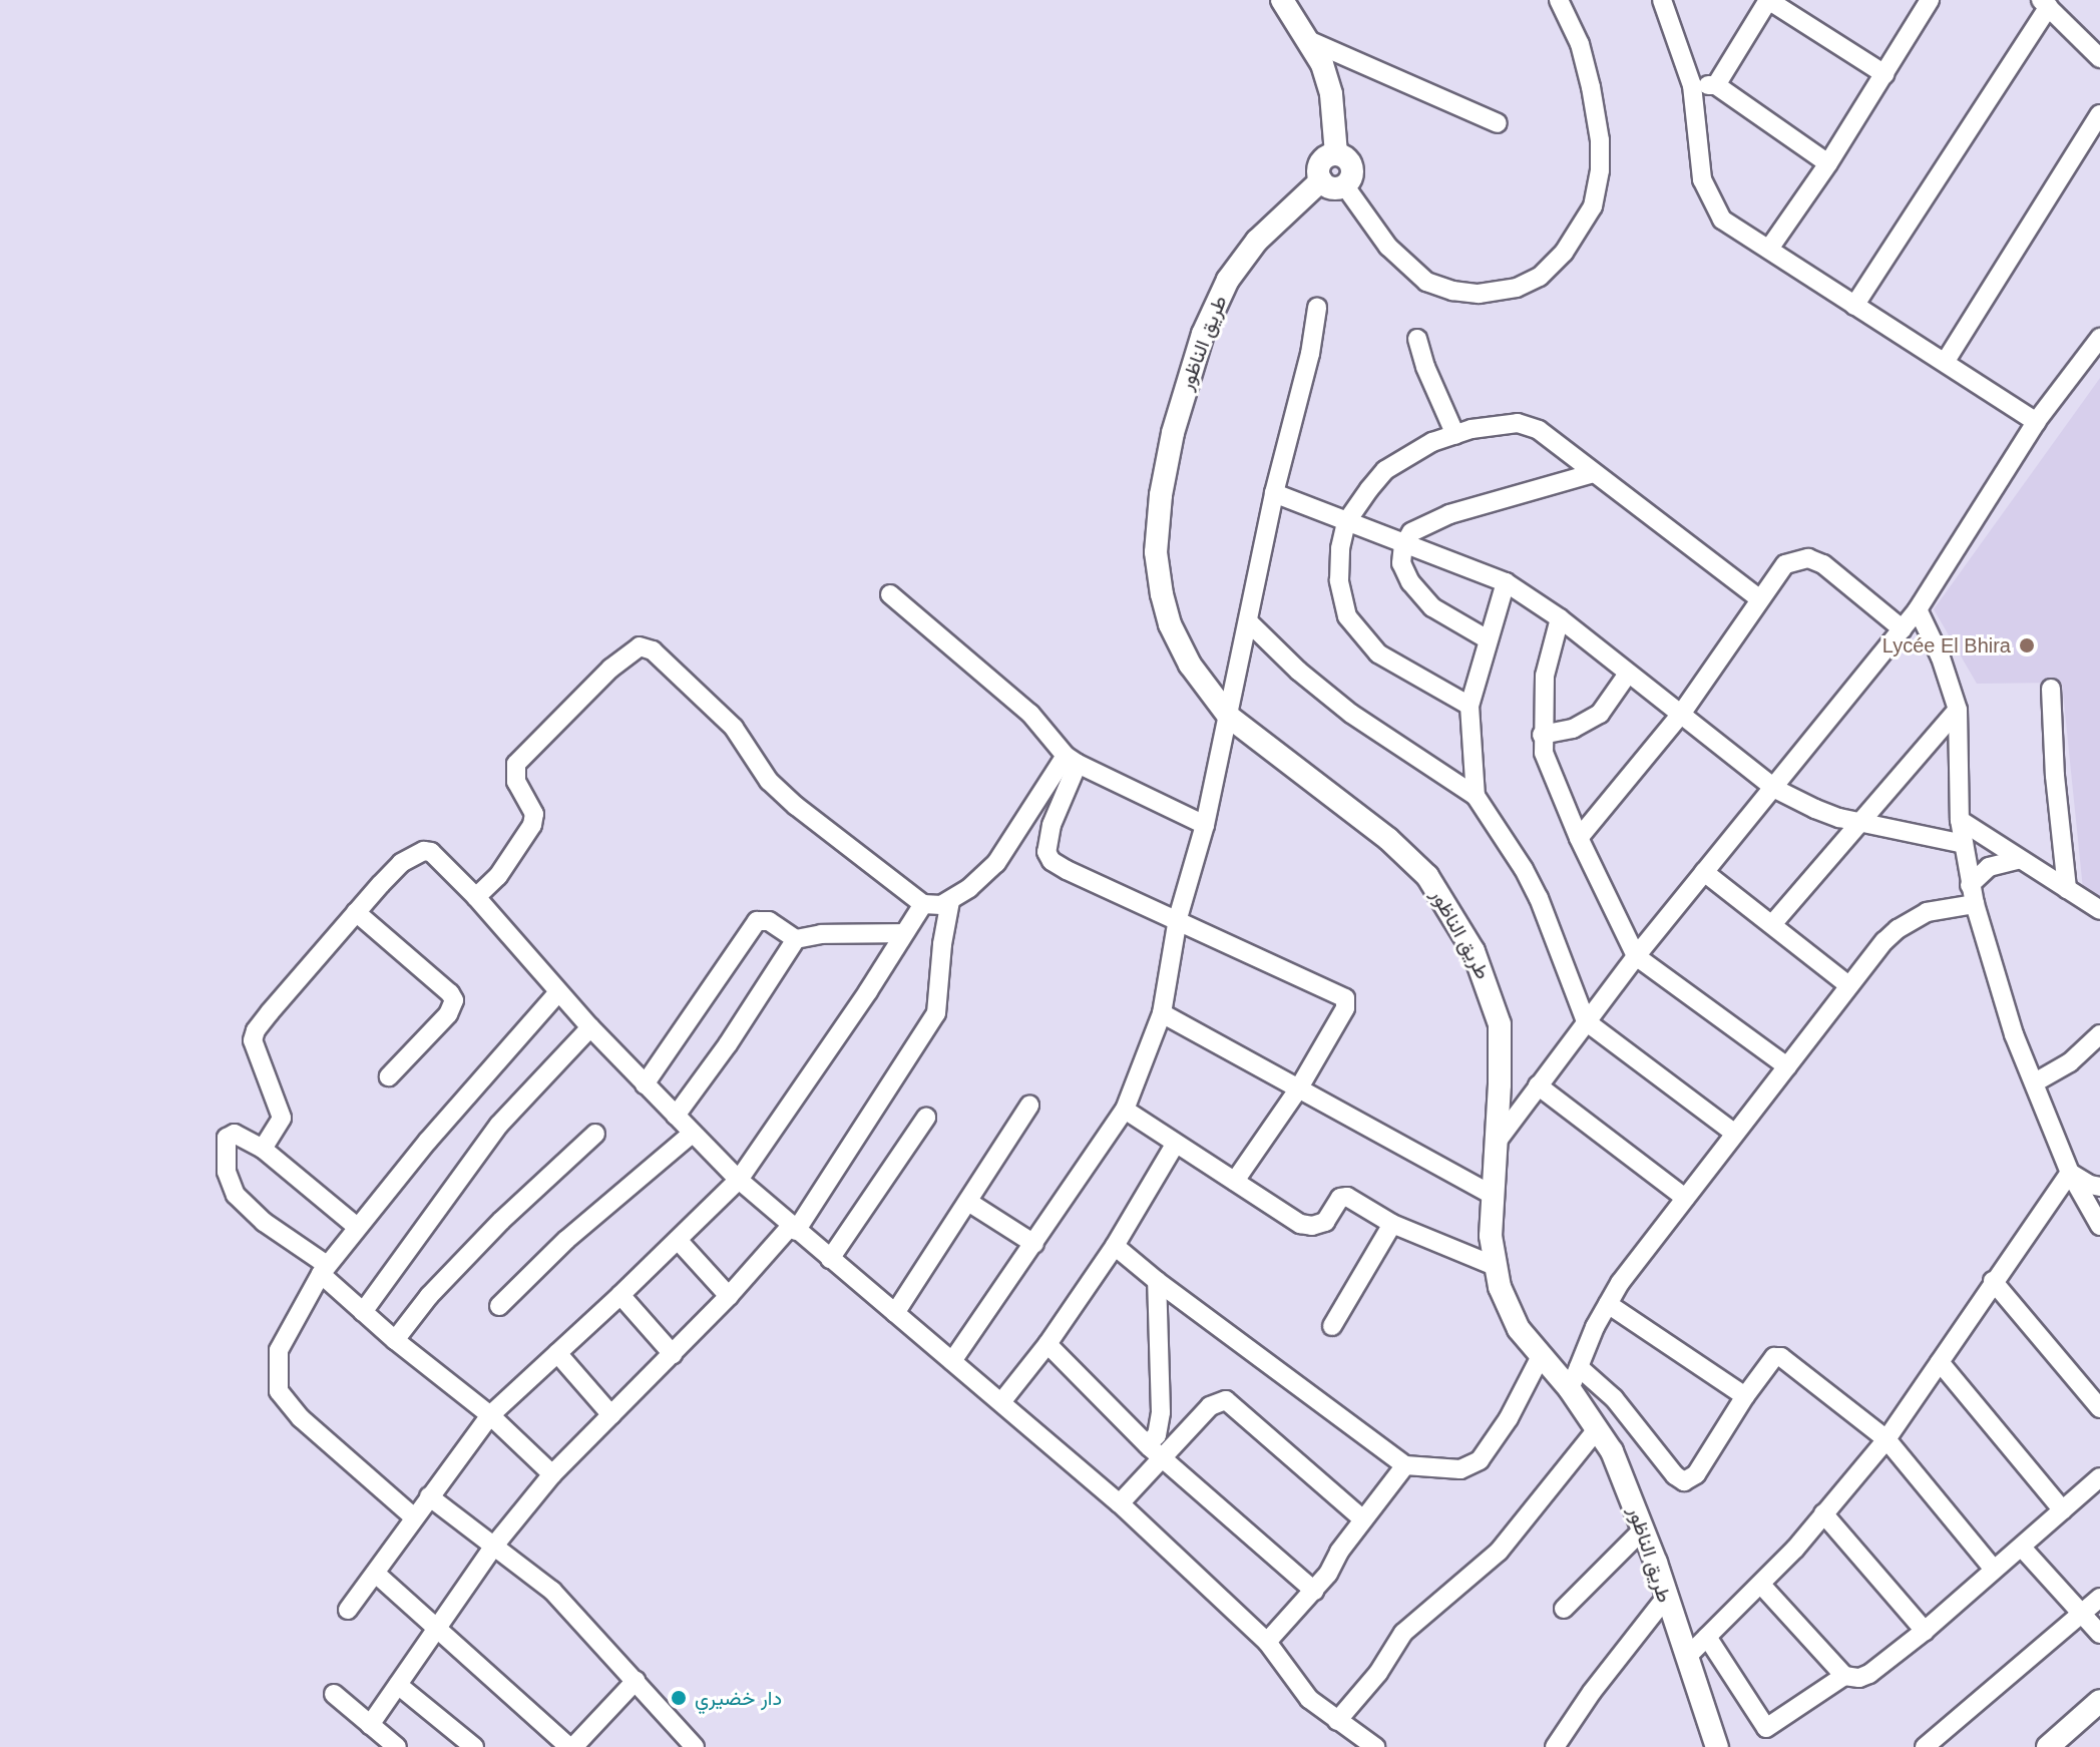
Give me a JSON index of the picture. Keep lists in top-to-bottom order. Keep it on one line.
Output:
{"streets":{"street":["طريق الناظور"]},"places":["Lycée El Bhira","دار خضيري"]}
